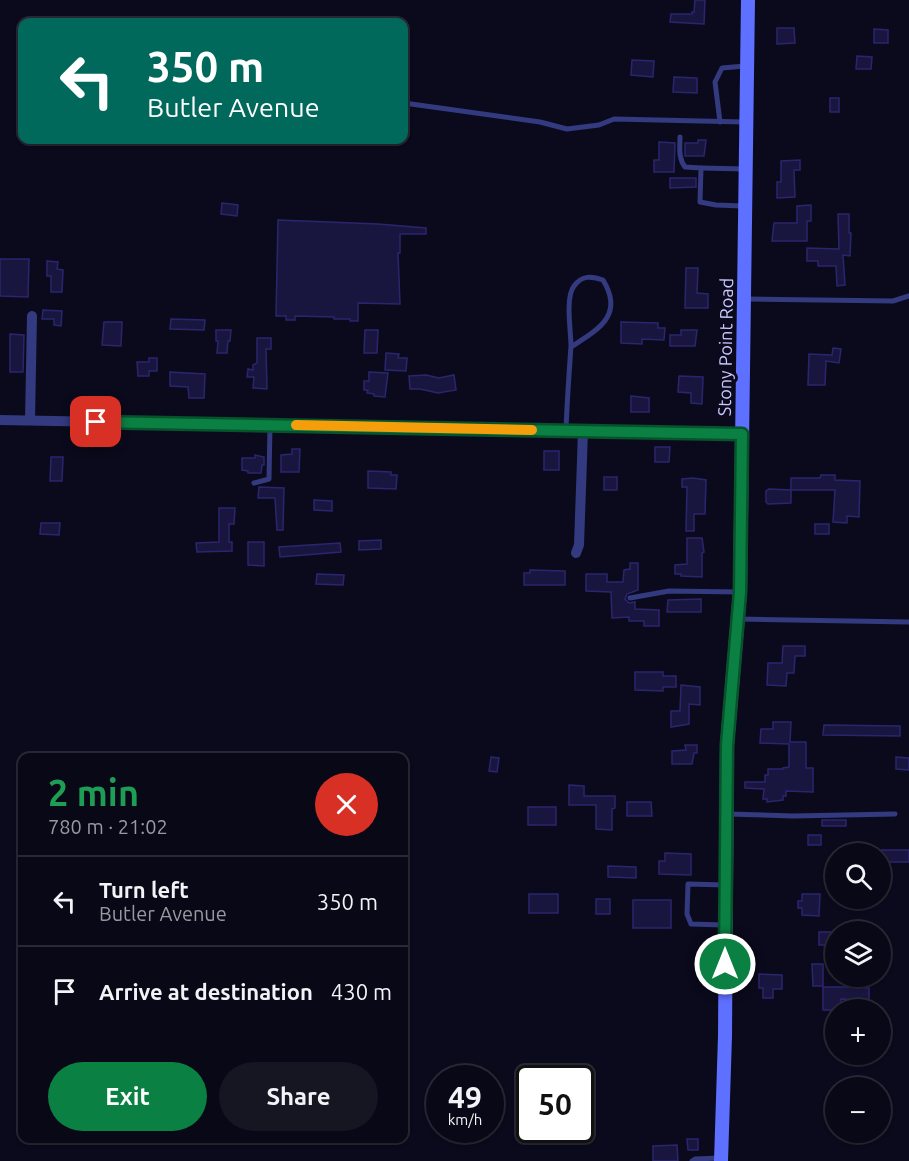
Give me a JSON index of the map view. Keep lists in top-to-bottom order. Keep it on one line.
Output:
{"streets":{"main road":["Stony Point Road"]},"page":{"turn":["350 m","Butler Avenue"],"heading":["2 min","780 m · 21:02"],"map_buttons":["+","−"],"list":[{"name":"Turn left","note":"Butler Avenue","value":"350 m"},{"name":"Arrive at destination","value":"430 m"}],"buttons":["Exit","Share"],"speed":"49 km/h","limit":"50"}}
